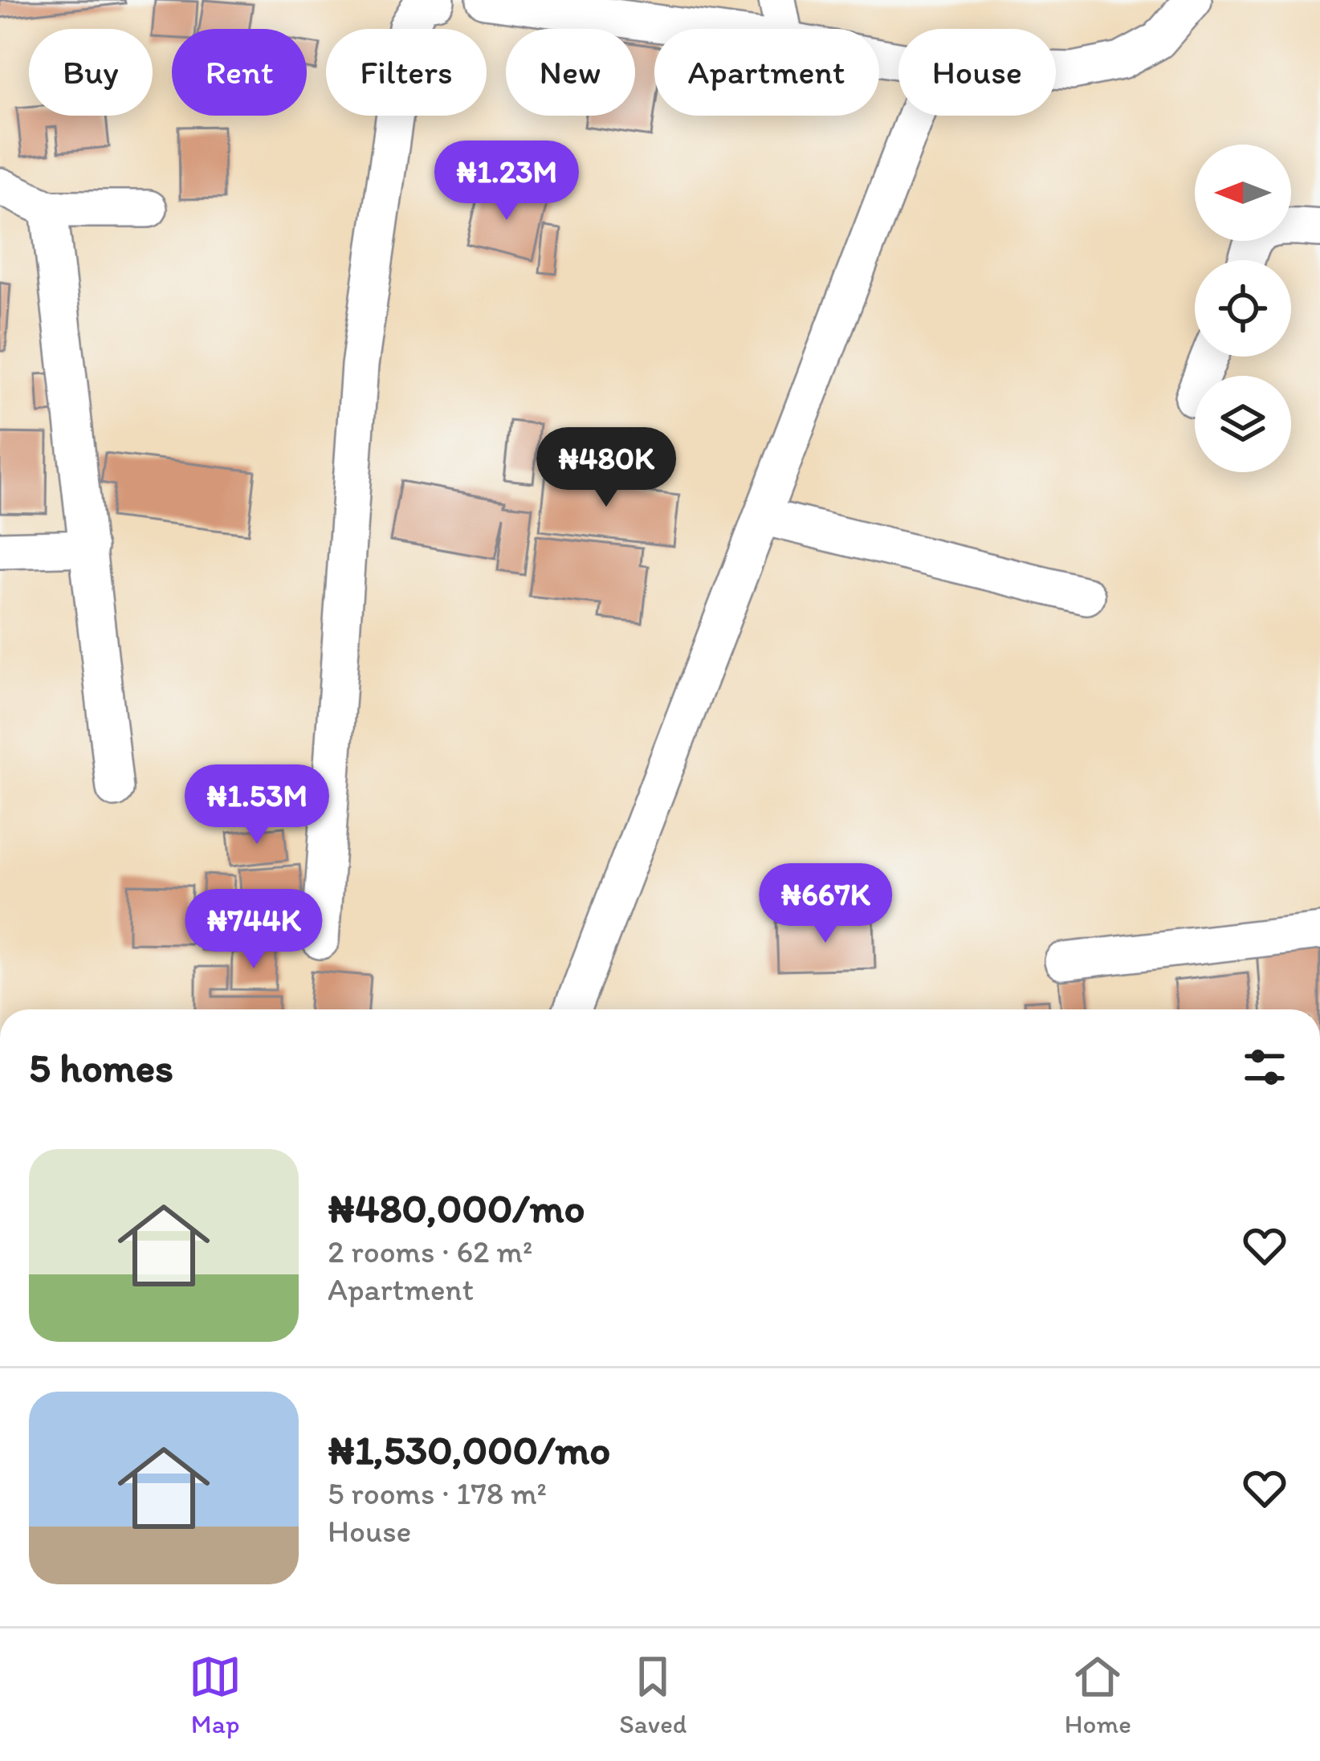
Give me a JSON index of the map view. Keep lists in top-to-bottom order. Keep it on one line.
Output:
{"north":"left","page":{"chip":["Buy","Rent","Filters","New","Apartment","House"],"price":["₦1.23M","₦480K","₦1.53M","₦667K","₦744K"],"heading":"5 homes","list":[{"name":"₦480,000/mo","note":"2 rooms · 62 m² · Apartment"},{"name":"₦1,530,000/mo","note":"5 rooms · 178 m² · House"}],"tabs":["Map","Saved","Home"]}}
